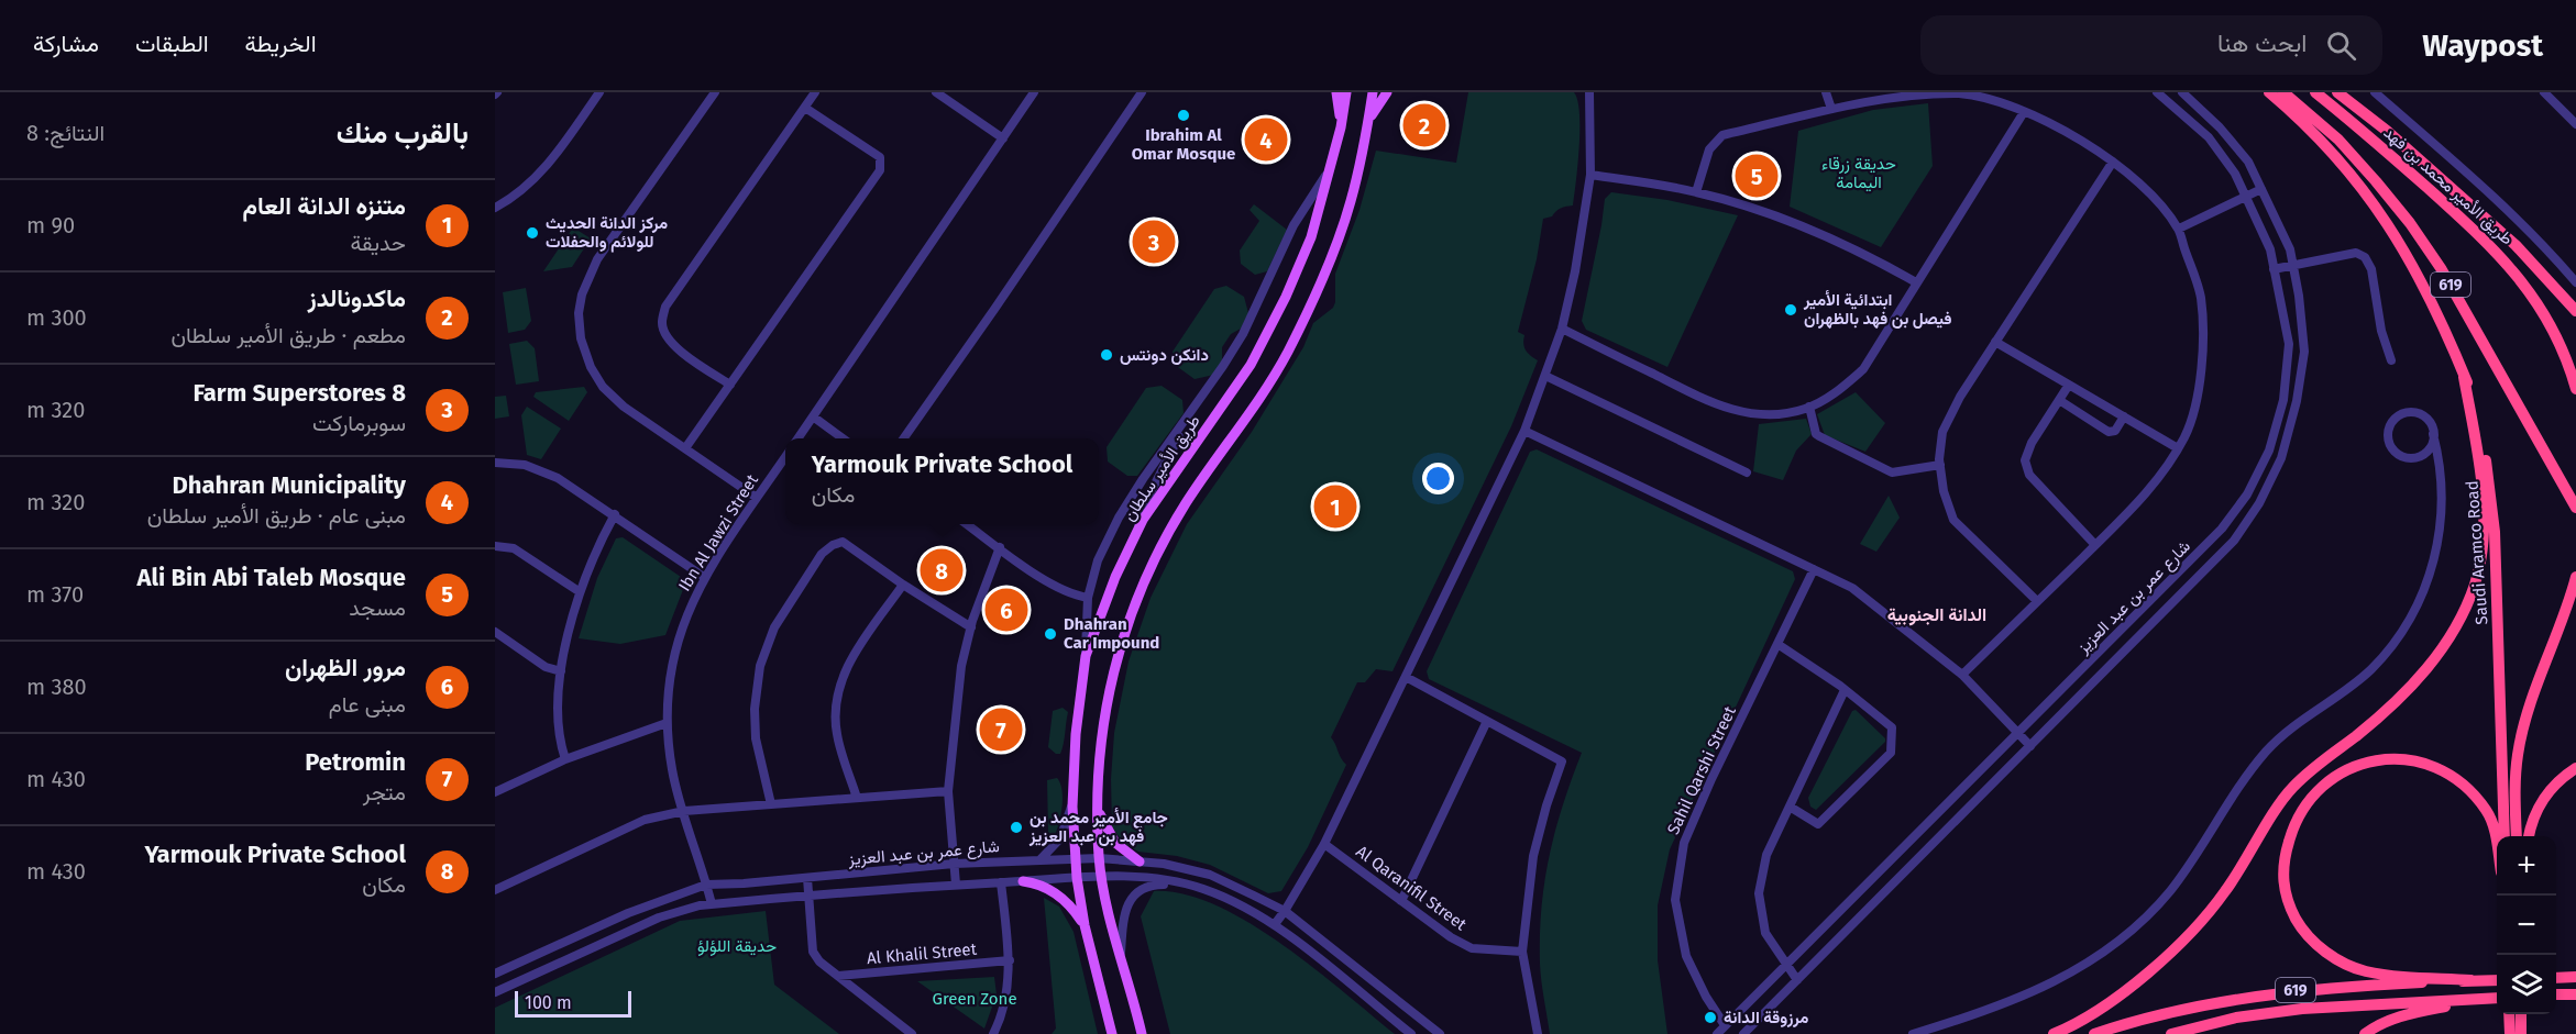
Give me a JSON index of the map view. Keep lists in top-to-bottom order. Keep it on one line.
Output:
{"streets":{"highway":["طريق الأمير محمد بن فهد","619","Saudi Aramco Road"],"main road":["طريق الأمير سلطان"],"street":["Ibn Al Jawzi Street","شارع عمر بن عبد العزيز","Sahil Qarshi Street","Al Qaranifil Street","Al Khalil Street"]},"crossings":[["طريق الأمير سلطان","شارع عمر بن عبد العزيز"],["Ibn Al Jawzi Street","شارع عمر بن عبد العزيز"],["شارع عمر بن عبد العزيز","Sahil Qarshi Street"]],"districts":["الدانة الجنوبية"],"parks":["حديقة زرقاء اليمامة","حديقة اللؤلؤ","Green Zone"],"places":["Ibrahim Al Omar Mosque","مركز الدانة الحديث للولائم والحفلات","ابتدائية الأمير فيصل بن فهد بالظهران","دانكن دونتس","Dhahran Car Impound","جامع الأمير محمد بن فهد بن عبد العزيز","مرزوقة الدانة"],"scale_bar":"100 m","page":{"header":"Waypost","search":"ابحث هنا","nav":["الخريطة","الطبقات","مشاركة"],"heading":["بالقرب منك","النتائج: 8"],"pins":["2","4","5","3","1","8","6","7"],"list":[{"mark":"1","name":"متنزه الدانة العام","note":"حديقة","value":"90 m"},{"mark":"2","name":"ماكدونالدز","note":"مطعم · طريق الأمير سلطان","value":"300 m"},{"mark":"3","name":"Farm Superstores 8","note":"سوبرماركت","value":"320 m"},{"mark":"4","name":"Dhahran Municipality","note":"مبنى عام · طريق الأمير سلطان","value":"320 m"},{"mark":"5","name":"Ali Bin Abi Taleb Mosque","note":"مسجد","value":"370 m"},{"mark":"6","name":"مرور الظهران","note":"مبنى عام","value":"380 m"},{"mark":"7","name":"Petromin","note":"متجر","value":"430 m"},{"mark":"8","name":"Yarmouk Private School","note":"مكان","value":"430 m"}],"popup":["Yarmouk Private School","مكان"],"map_buttons":["+","−"],"scale":"100 m"}}
